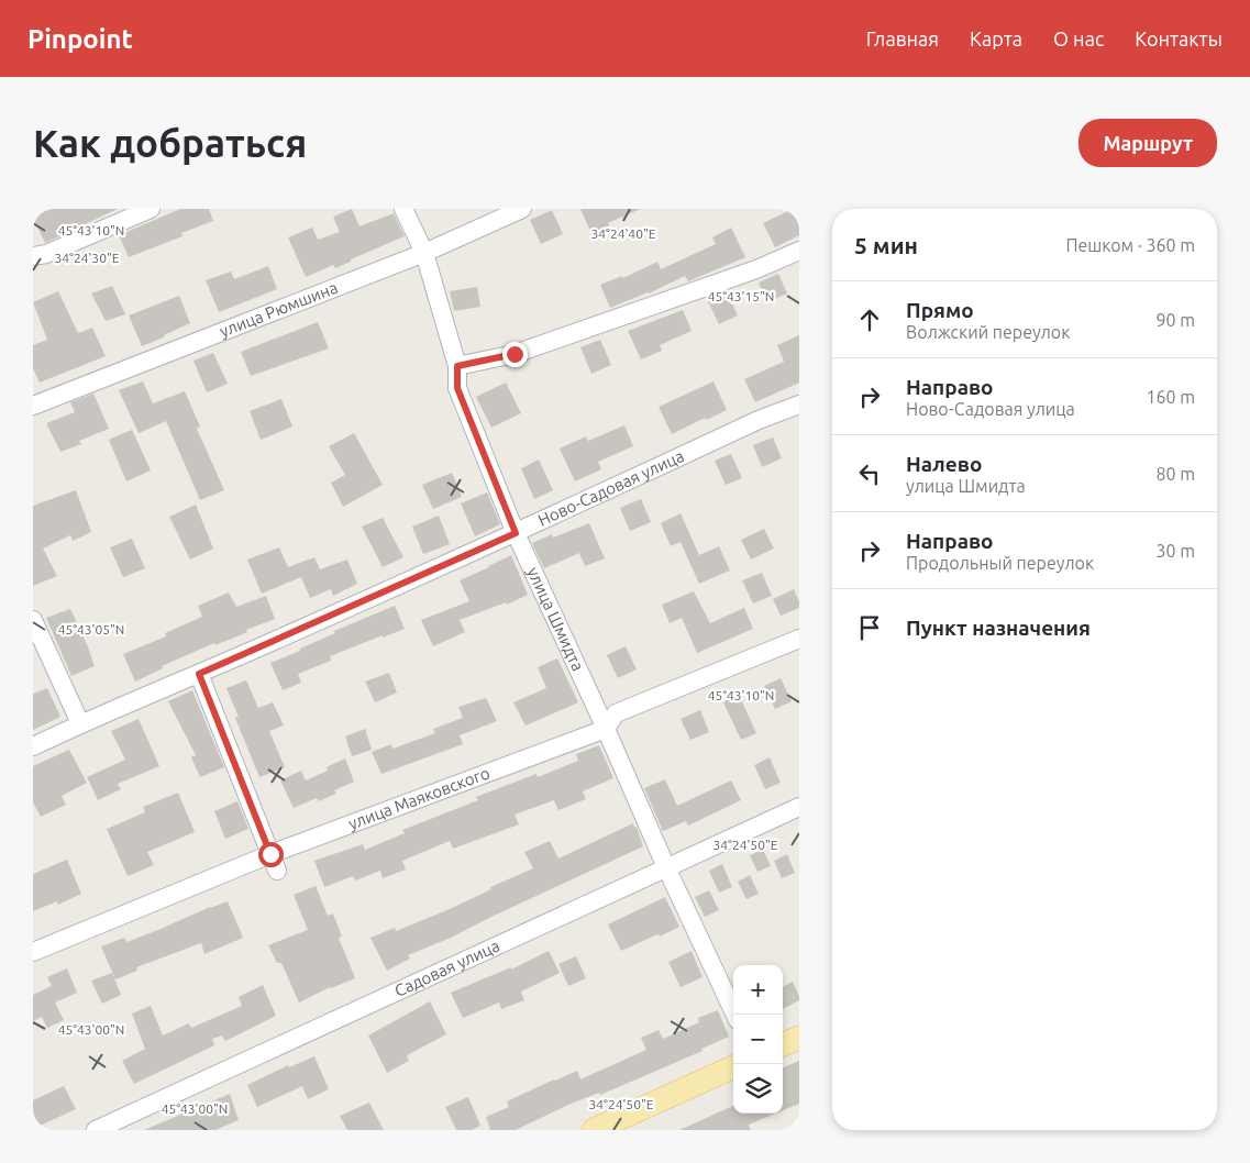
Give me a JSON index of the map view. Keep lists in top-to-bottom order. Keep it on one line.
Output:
{"streets":{"street":["улица Рюмшина","Ново-Садовая улица","улица Шмидта","улица Маяковского","Садовая улица"]},"crossings":[["улица Рюмшина","улица Шмидта"],["Ново-Садовая улица","улица Шмидта"],["улица Шмидта","улица Маяковского"],["улица Шмидта","Садовая улица"]],"page":{"header":"Pinpoint","nav":["Главная","Карта","О нас","Контакты"],"buttons":"Маршрут","title":"Как добраться","heading":["5 мин","Пешком · 360 m"],"list":[["Прямо","Волжский переулок","90 m"],["Направо","Ново-Садовая улица","160 m"],["Налево","улица Шмидта","80 m"],["Направо","Продольный переулок","30 m"],"Пункт назначения"],"map_buttons":["+","−"]},"coordinates":["45°43'10\"N","34°24'40\"E","34°24'30\"E","45°43'15\"N","45°43'05\"N","34°24'50\"E","45°43'00\"N"]}
